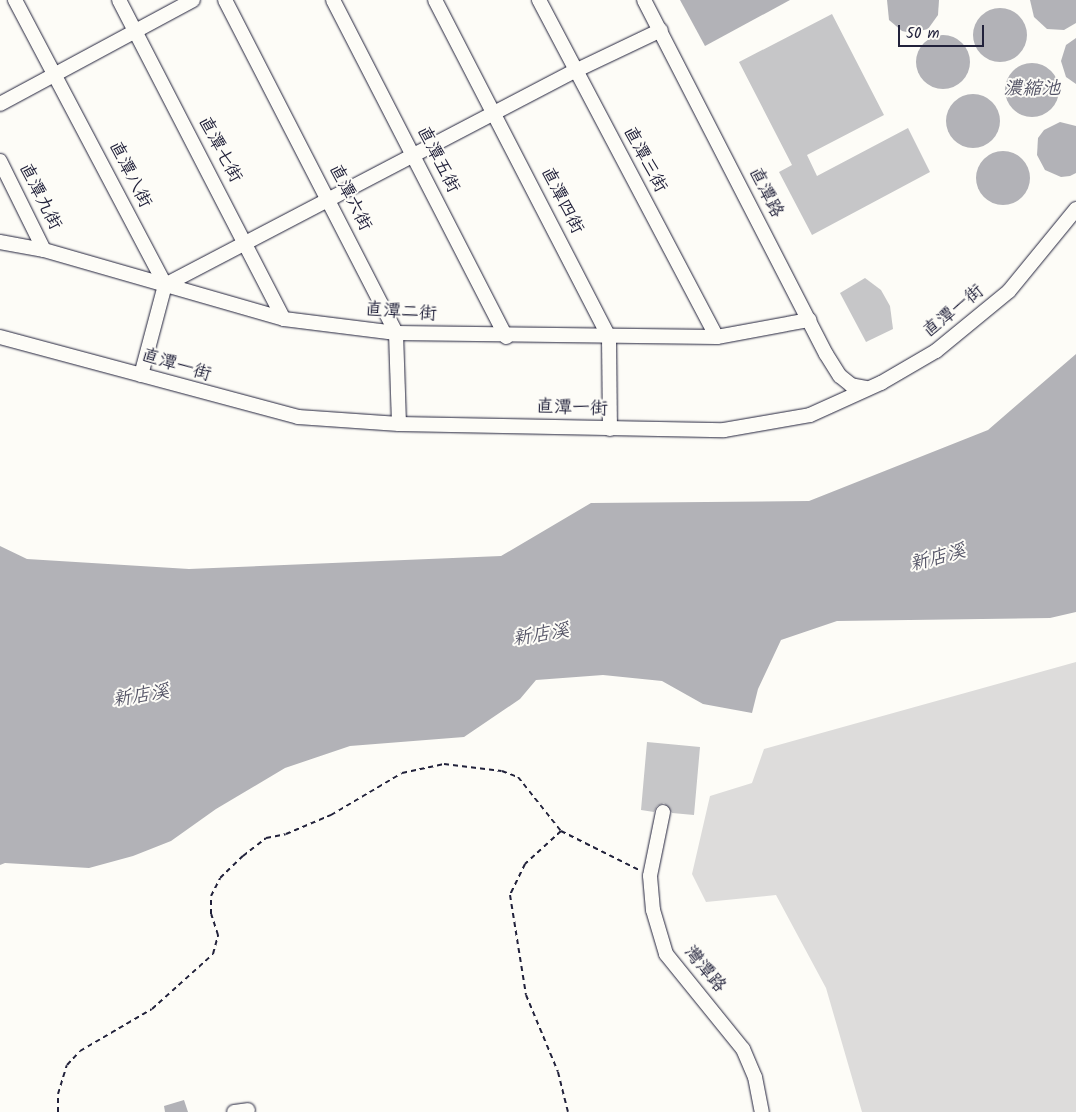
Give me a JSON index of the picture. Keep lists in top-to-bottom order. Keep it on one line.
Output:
{"streets":{"street":["直潭七街","直潭五街","直潭三街","直潭八街","直潭路","直潭九街","直潭六街","直潭四街","直潭一街","直潭二街","灣潭路"]},"crossings":[["直潭七街","直潭二街"],["直潭五街","直潭二街"],["直潭三街","直潭二街"],["直潭八街","直潭二街"],["直潭路","直潭一街"],["直潭路","直潭二街"],["直潭九街","直潭二街"],["直潭六街","直潭一街"],["直潭六街","直潭二街"],["直潭四街","直潭一街"],["直潭四街","直潭二街"]],"water":["濃縮池","新店溪"],"scale_bar":"50 m"}
